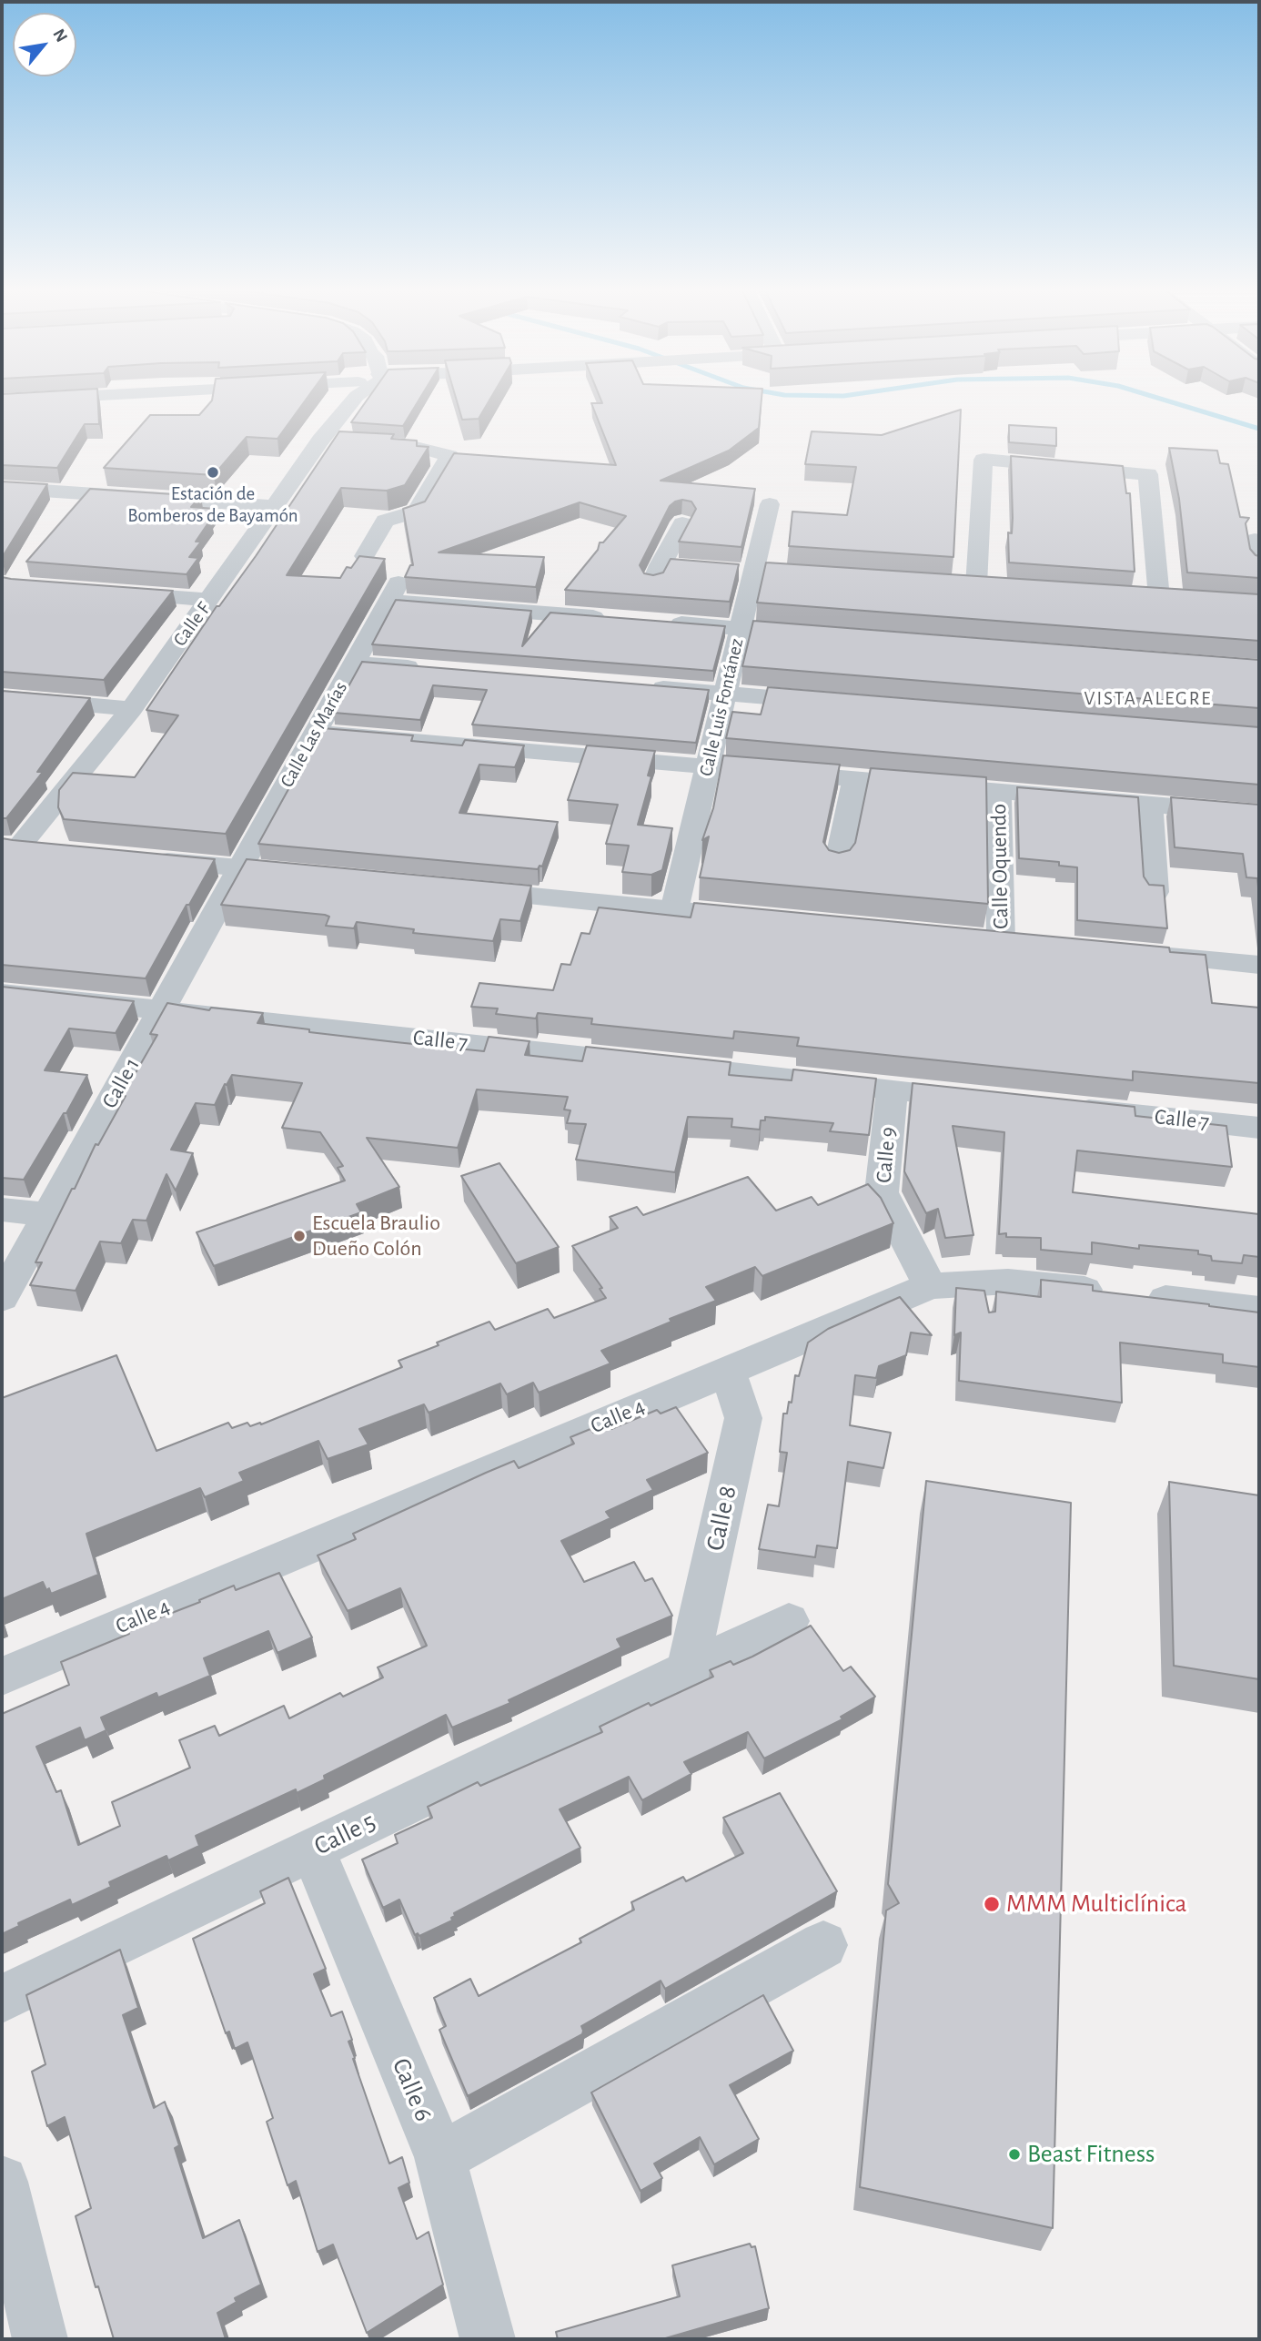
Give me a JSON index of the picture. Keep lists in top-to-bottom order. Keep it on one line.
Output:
{"streets":{"street":["Calle F","Calle Luis Fontánez","Calle Las Marías","Calle Oquendo","Calle 7","Calle 1","Calle 9","Calle 4","Calle 8","Calle 5","Calle 6"]},"crossings":[["Calle Las Marías","Calle 1"],["Calle 7","Calle 1"],["Calle 7","Calle 9"],["Calle 9","Calle 4"],["Calle 4","Calle 8"],["Calle 8","Calle 5"],["Calle 5","Calle 6"]],"districts":["VISTA ALEGRE"],"places":["Estación de Bomberos de Bayamón","Escuela Braulio Dueño Colón","MMM Multiclínica","Beast Fitness"],"north":"top right"}
